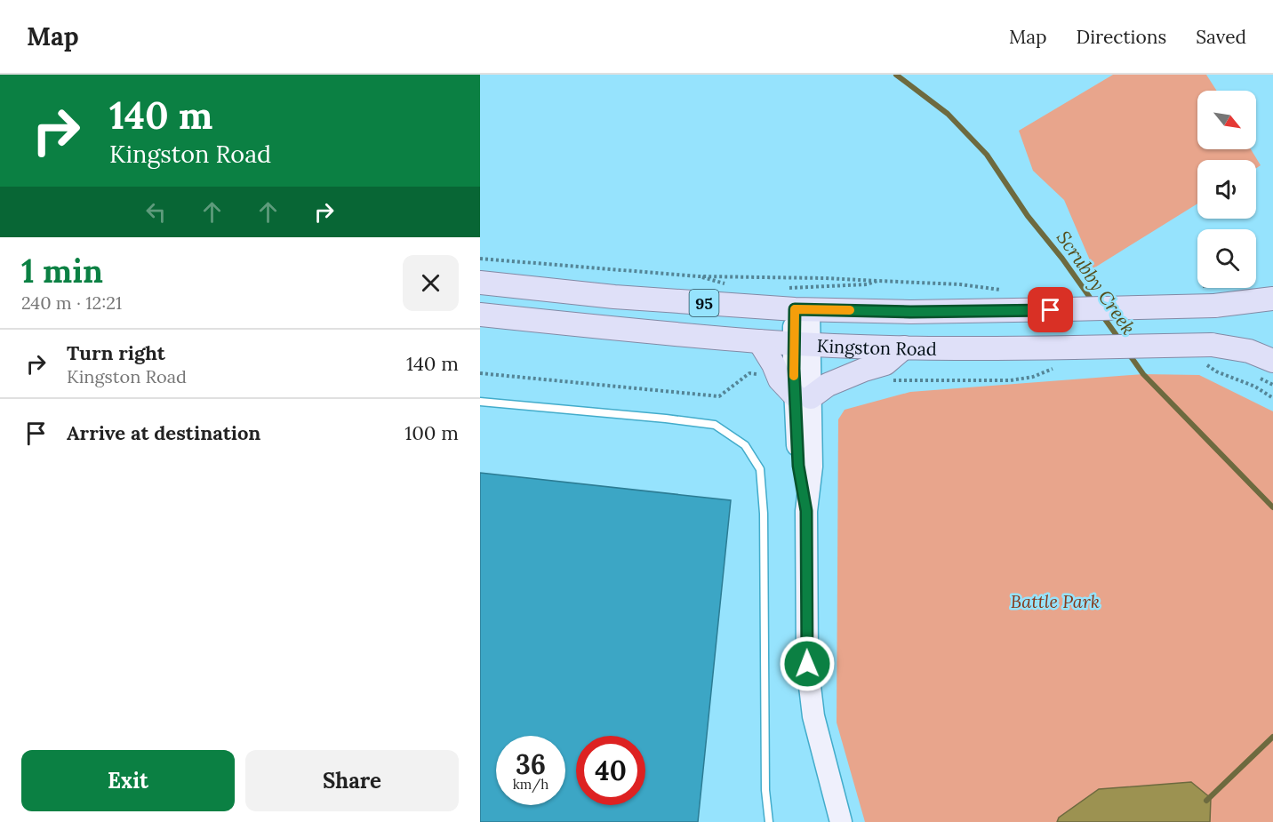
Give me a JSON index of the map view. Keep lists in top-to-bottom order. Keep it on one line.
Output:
{"streets":{"main road":["95","Kingston Road"]},"water":["Scrubby Creek"],"parks":["Battle Park"],"north":"bottom right","page":{"header":"Map","nav":["Map","Directions","Saved"],"turn":["140 m","Kingston Road"],"heading":["1 min","240 m · 12:21"],"list":[{"name":"Turn right","note":"Kingston Road","value":"140 m"},{"name":"Arrive at destination","value":"100 m"}],"speed":"36 km/h","limit":"40","buttons":["Exit","Share"]}}
